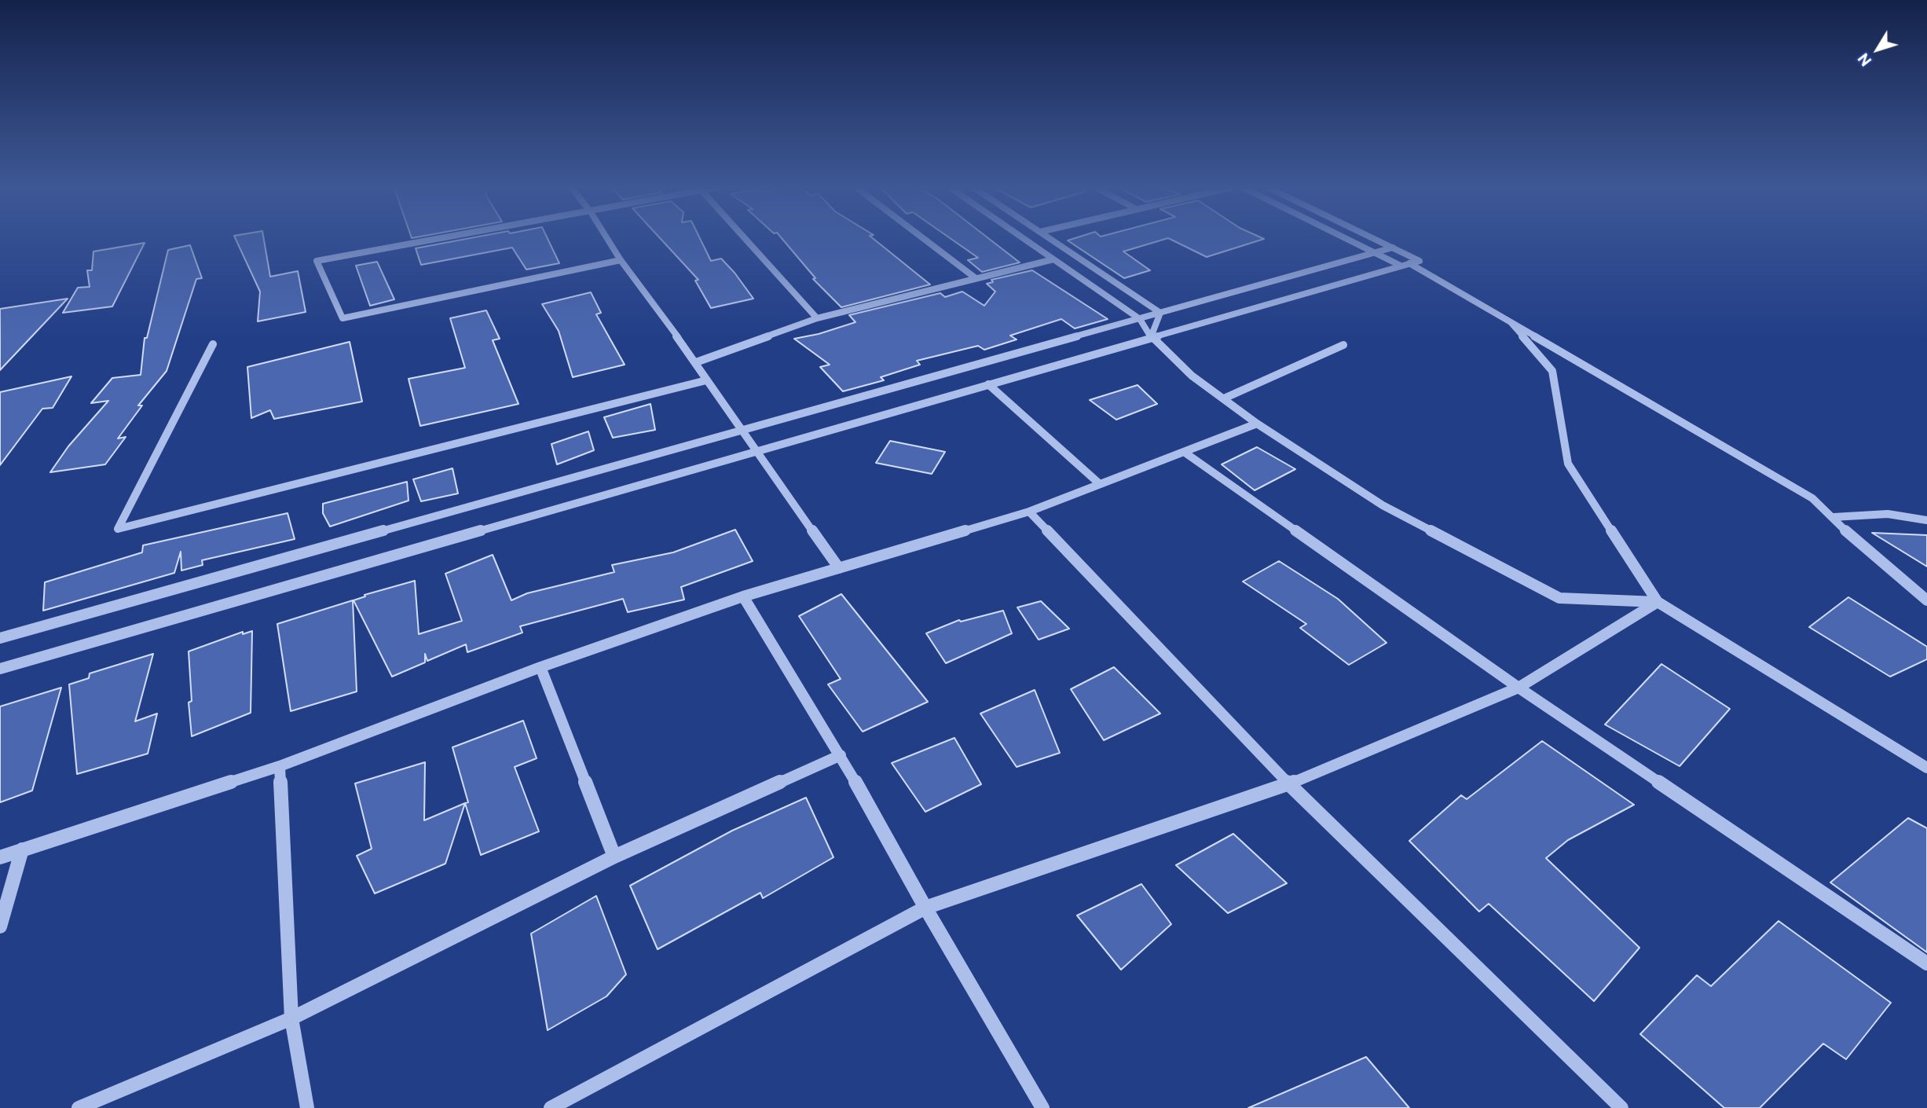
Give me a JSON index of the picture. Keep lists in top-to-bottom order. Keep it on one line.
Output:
{"north":"bottom left"}
